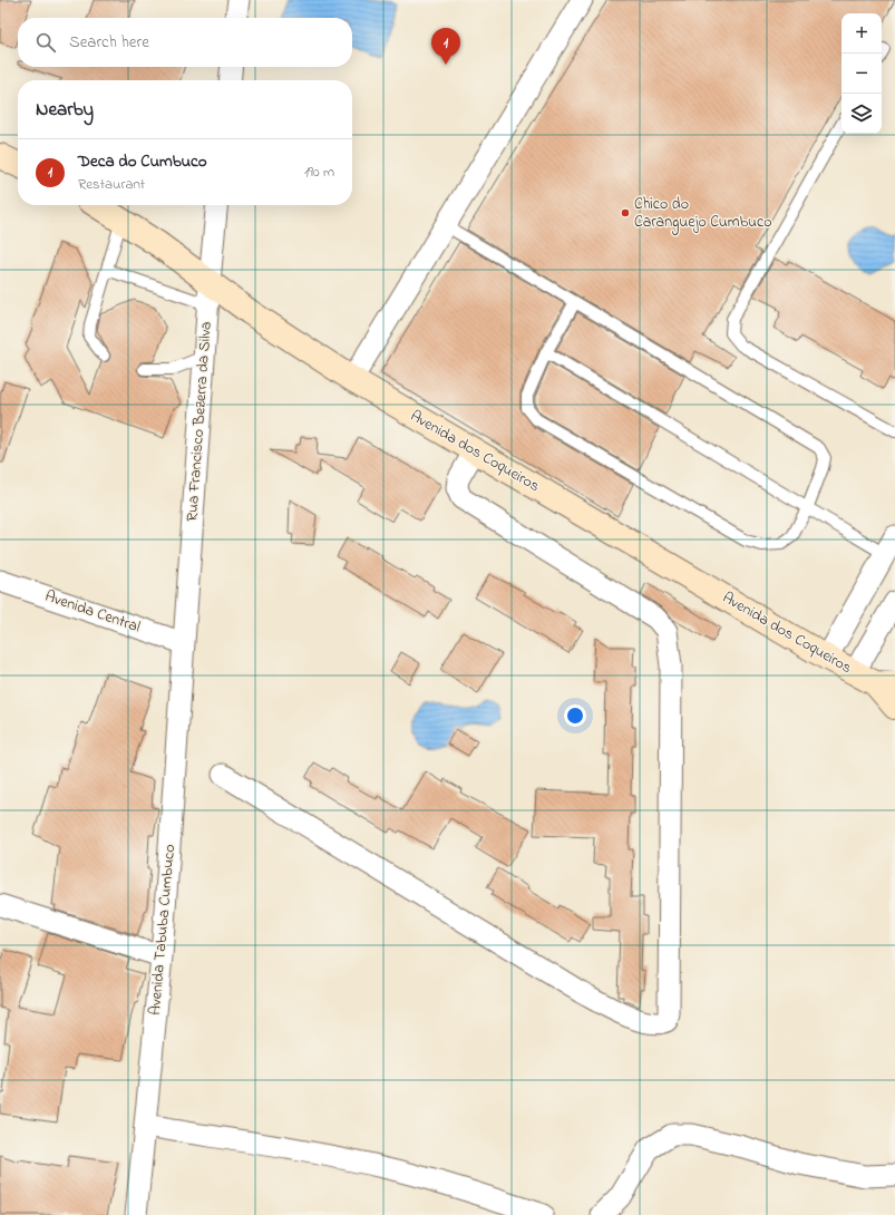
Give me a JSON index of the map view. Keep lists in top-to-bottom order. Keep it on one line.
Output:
{"streets":{"main road":["Avenida dos Coqueiros"],"street":["Rua Francisco Bezerra da Silva","Avenida Central","Avenida Tabuba Cumbuco"]},"crossings":[["Rua Francisco Bezerra da Silva","Avenida dos Coqueiros"],["Rua Francisco Bezerra da Silva","Avenida Central"],["Rua Francisco Bezerra da Silva","Avenida Tabuba Cumbuco"],["Avenida Central","Avenida Tabuba Cumbuco"]],"places":["Chico do Caranguejo Cumbuco"],"page":{"map_buttons":["+","−"],"search":"Search here","pins":"1","heading":"Nearby","list":[{"mark":"1","name":"Deca do Cumbuco","note":"Restaurant","value":"190 m"}]}}
